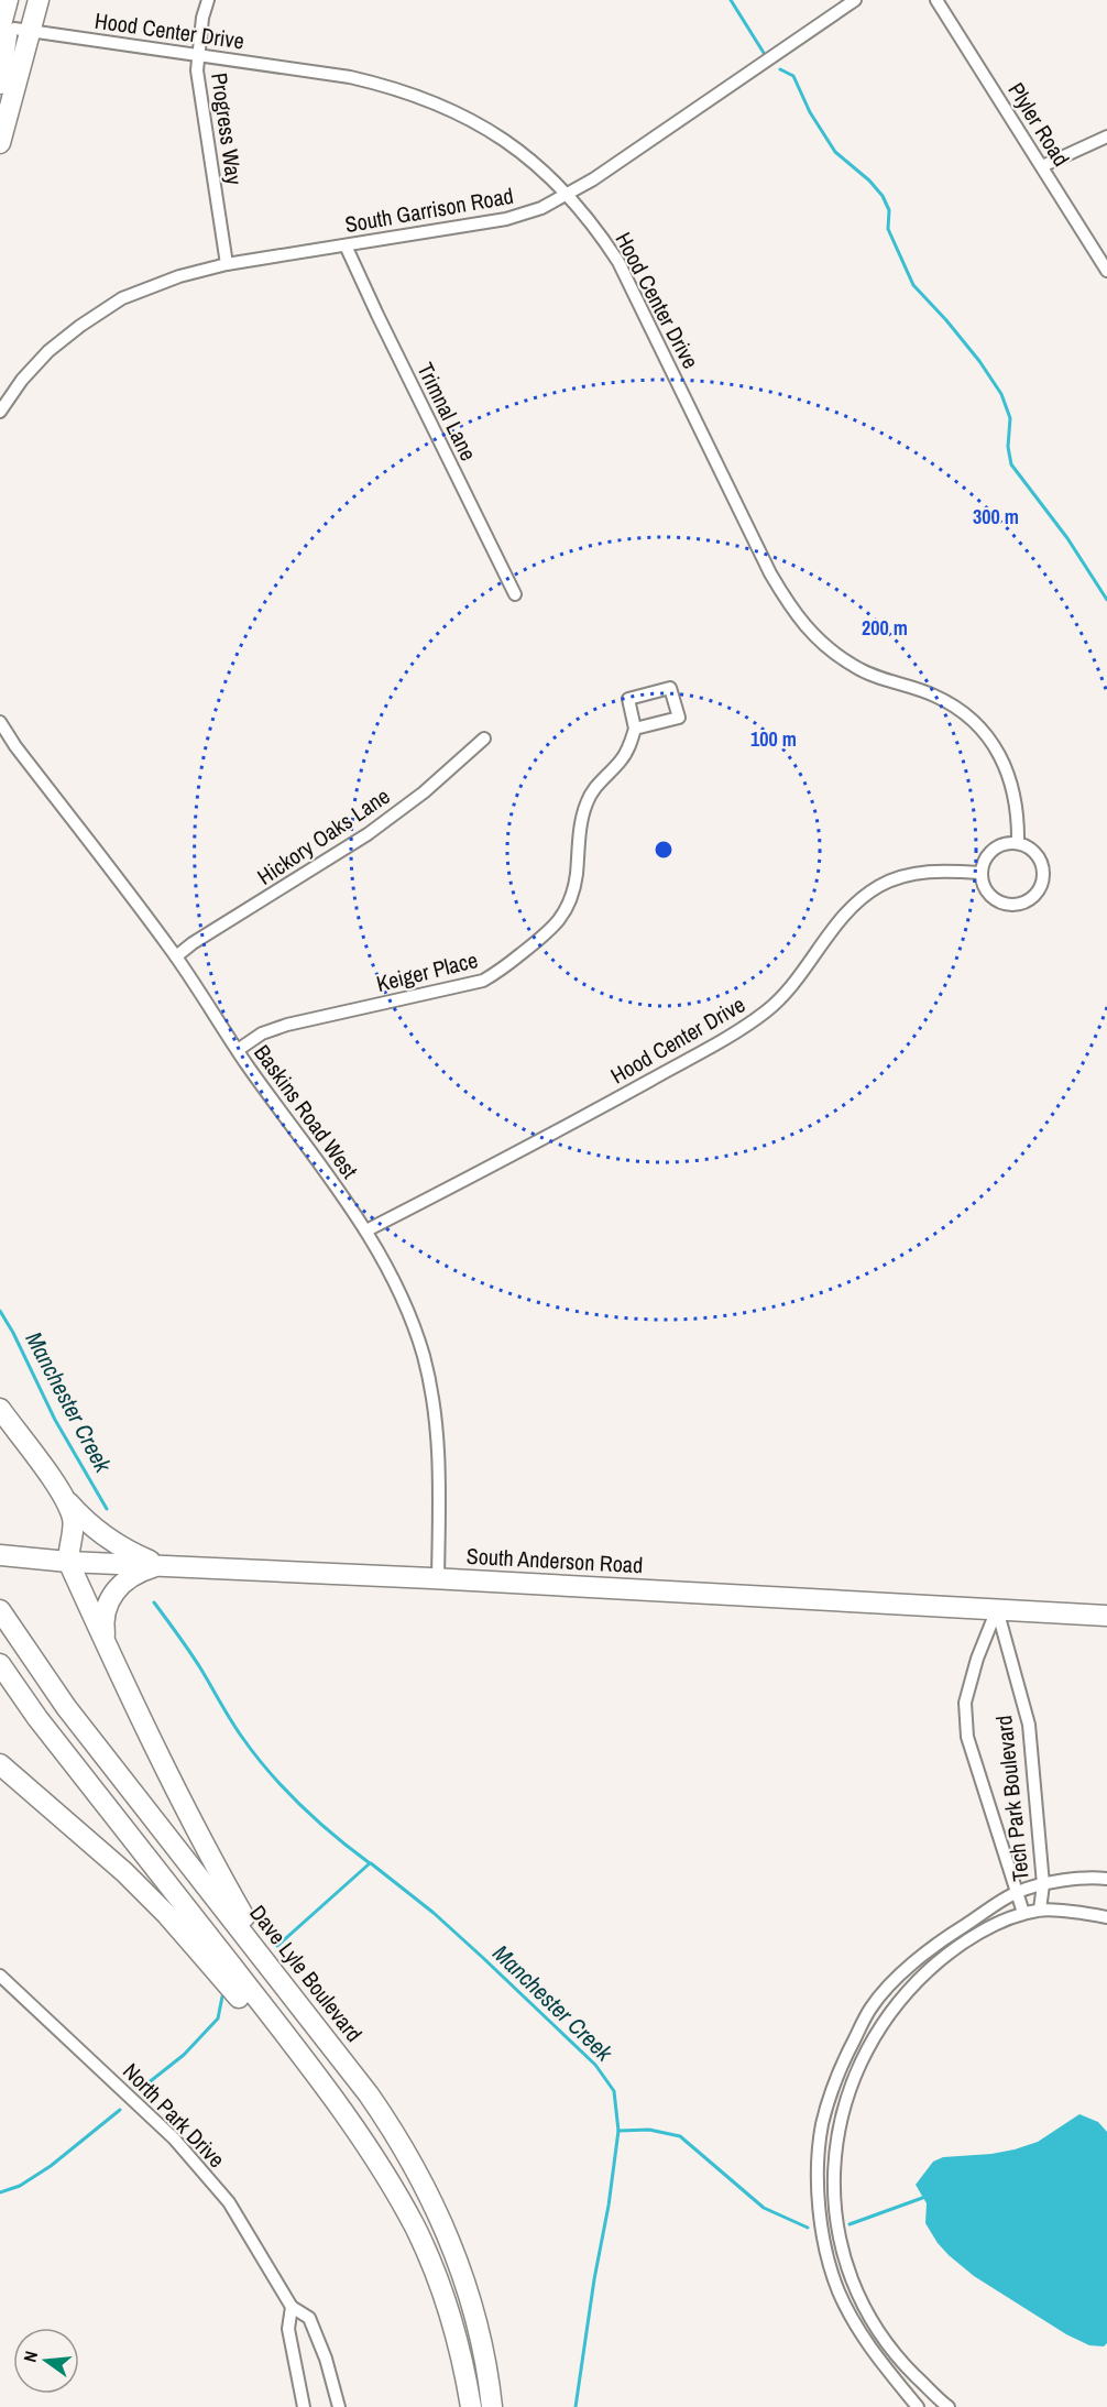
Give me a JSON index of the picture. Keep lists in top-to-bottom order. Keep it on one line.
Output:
{"streets":{"main road":["South Anderson Road","Dave Lyle Boulevard"],"street":["Hood Center Drive","Plyler Road","Progress Way","South Garrison Road","Trimnal Lane","Hickory Oaks Lane","Keiger Place","Baskins Road West","Tech Park Boulevard","North Park Drive"]},"crossings":[["Hood Center Drive","Progress Way"],["Hood Center Drive","South Garrison Road"],["Hood Center Drive","Baskins Road West"],["Progress Way","South Garrison Road"],["South Garrison Road","Trimnal Lane"],["Hickory Oaks Lane","Baskins Road West"],["Keiger Place","Baskins Road West"],["Baskins Road West","South Anderson Road"],["South Anderson Road","Tech Park Boulevard"]],"water":["Manchester Creek"],"north":"left","rings":["300 m","200 m","100 m"]}
